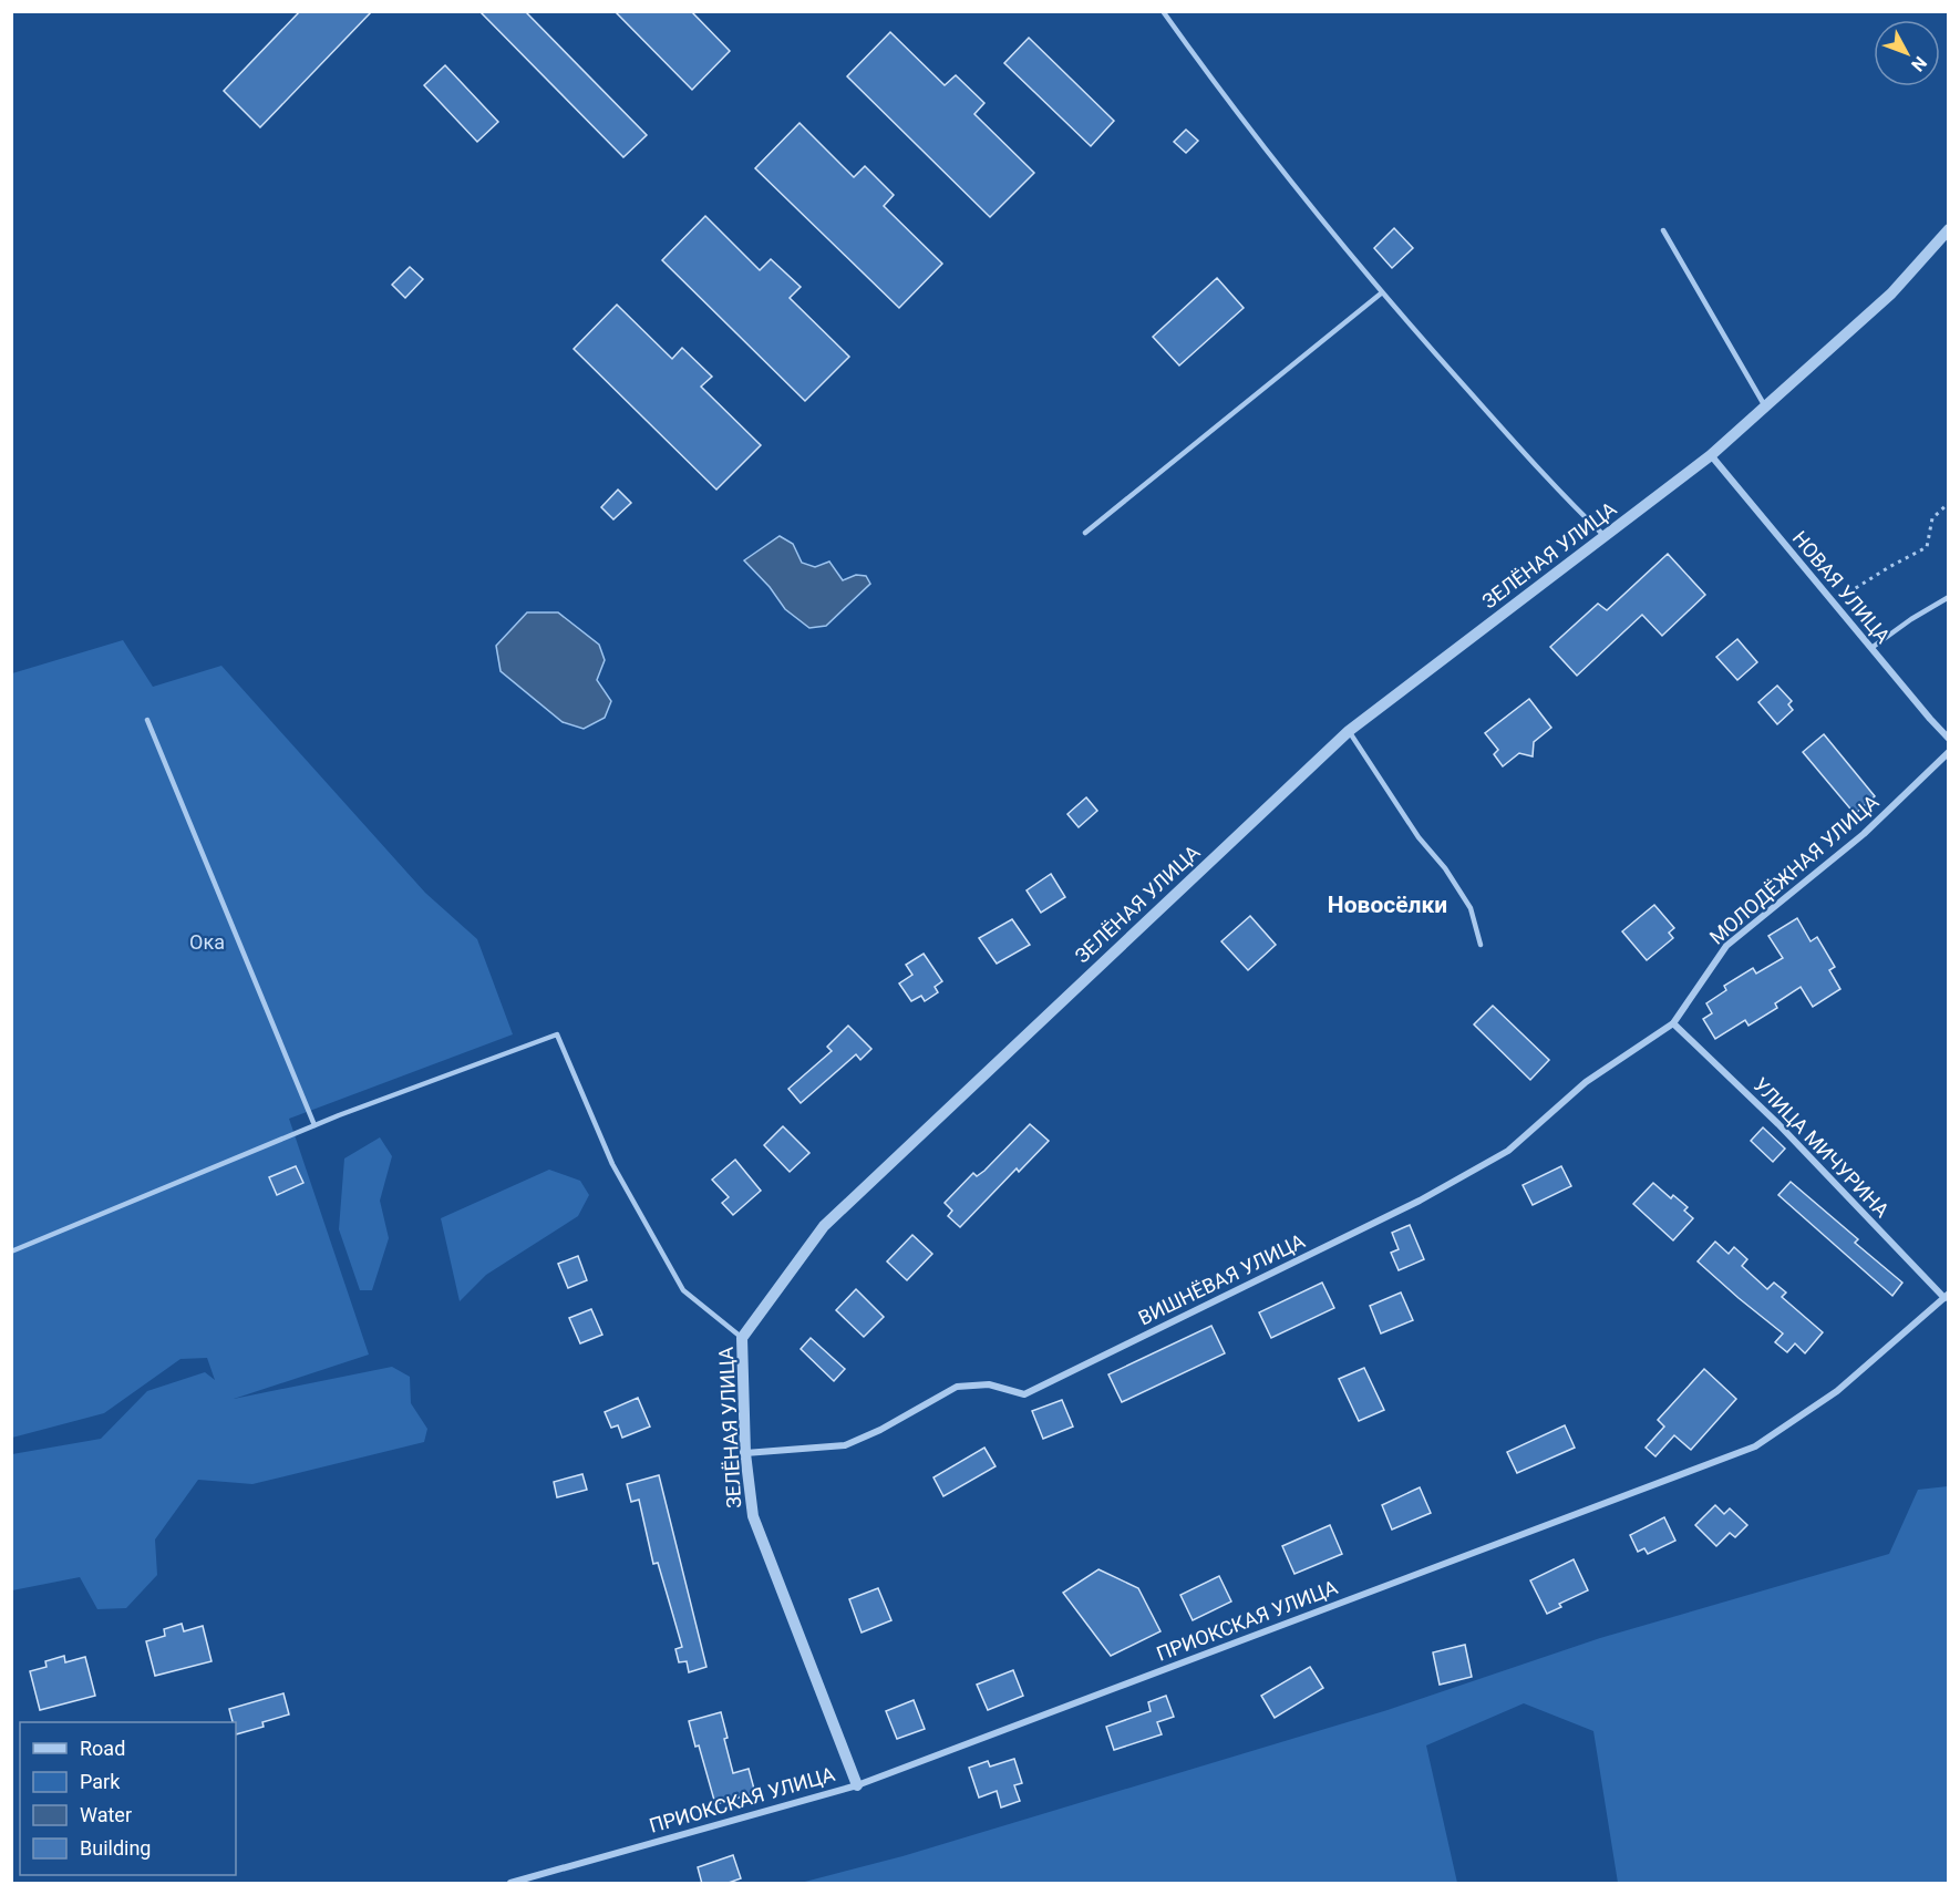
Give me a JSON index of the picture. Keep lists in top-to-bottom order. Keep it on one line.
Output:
{"streets":{"street":["ЗЕЛЁНАЯ УЛИЦА","НОВАЯ УЛИЦА","МОЛОДЁЖНАЯ УЛИЦА","УЛИЦА МИЧУРИНА","ВИШНЁВАЯ УЛИЦА","ПРИОКСКАЯ УЛИЦА"]},"crossings":[["ЗЕЛЁНАЯ УЛИЦА","НОВАЯ УЛИЦА"],["ЗЕЛЁНАЯ УЛИЦА","ВИШНЁВАЯ УЛИЦА"],["ЗЕЛЁНАЯ УЛИЦА","ПРИОКСКАЯ УЛИЦА"],["МОЛОДЁЖНАЯ УЛИЦА","УЛИЦА МИЧУРИНА"],["МОЛОДЁЖНАЯ УЛИЦА","ВИШНЁВАЯ УЛИЦА"],["УЛИЦА МИЧУРИНА","ВИШНЁВАЯ УЛИЦА"],["УЛИЦА МИЧУРИНА","ПРИОКСКАЯ УЛИЦА"]],"districts":["Новосёлки"],"parks":["Ока"],"legend":["Road","Park","Water","Building"],"north":"bottom right"}
